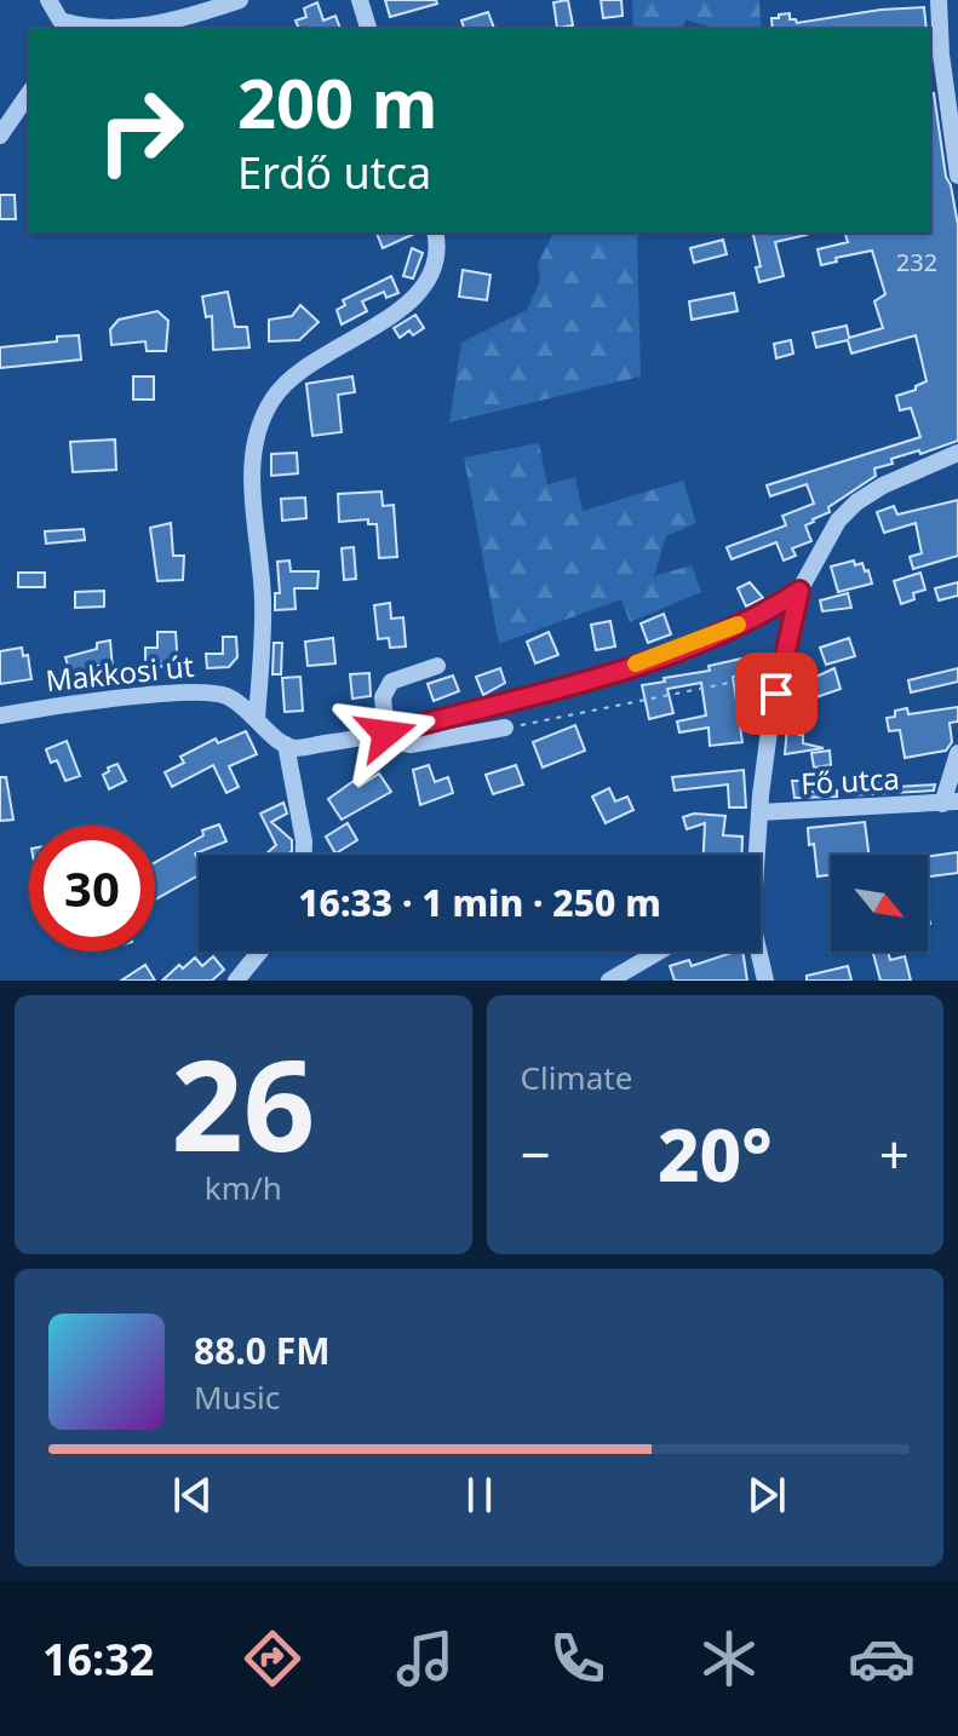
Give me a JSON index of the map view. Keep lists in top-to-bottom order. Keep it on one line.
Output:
{"streets":{"street":["Makkosi út","Fő utca"]},"house_numbers":["232"],"north":"bottom right","page":{"turn":["200 m","Erdő utca"],"limit":"30","trip":"16:33 · 1 min · 250 m","tile":[["26","km/h"],"Climate"],"heat":["−","20°","+"],"song":["88.0 FM","Music"],"tabs":"16:32"}}
